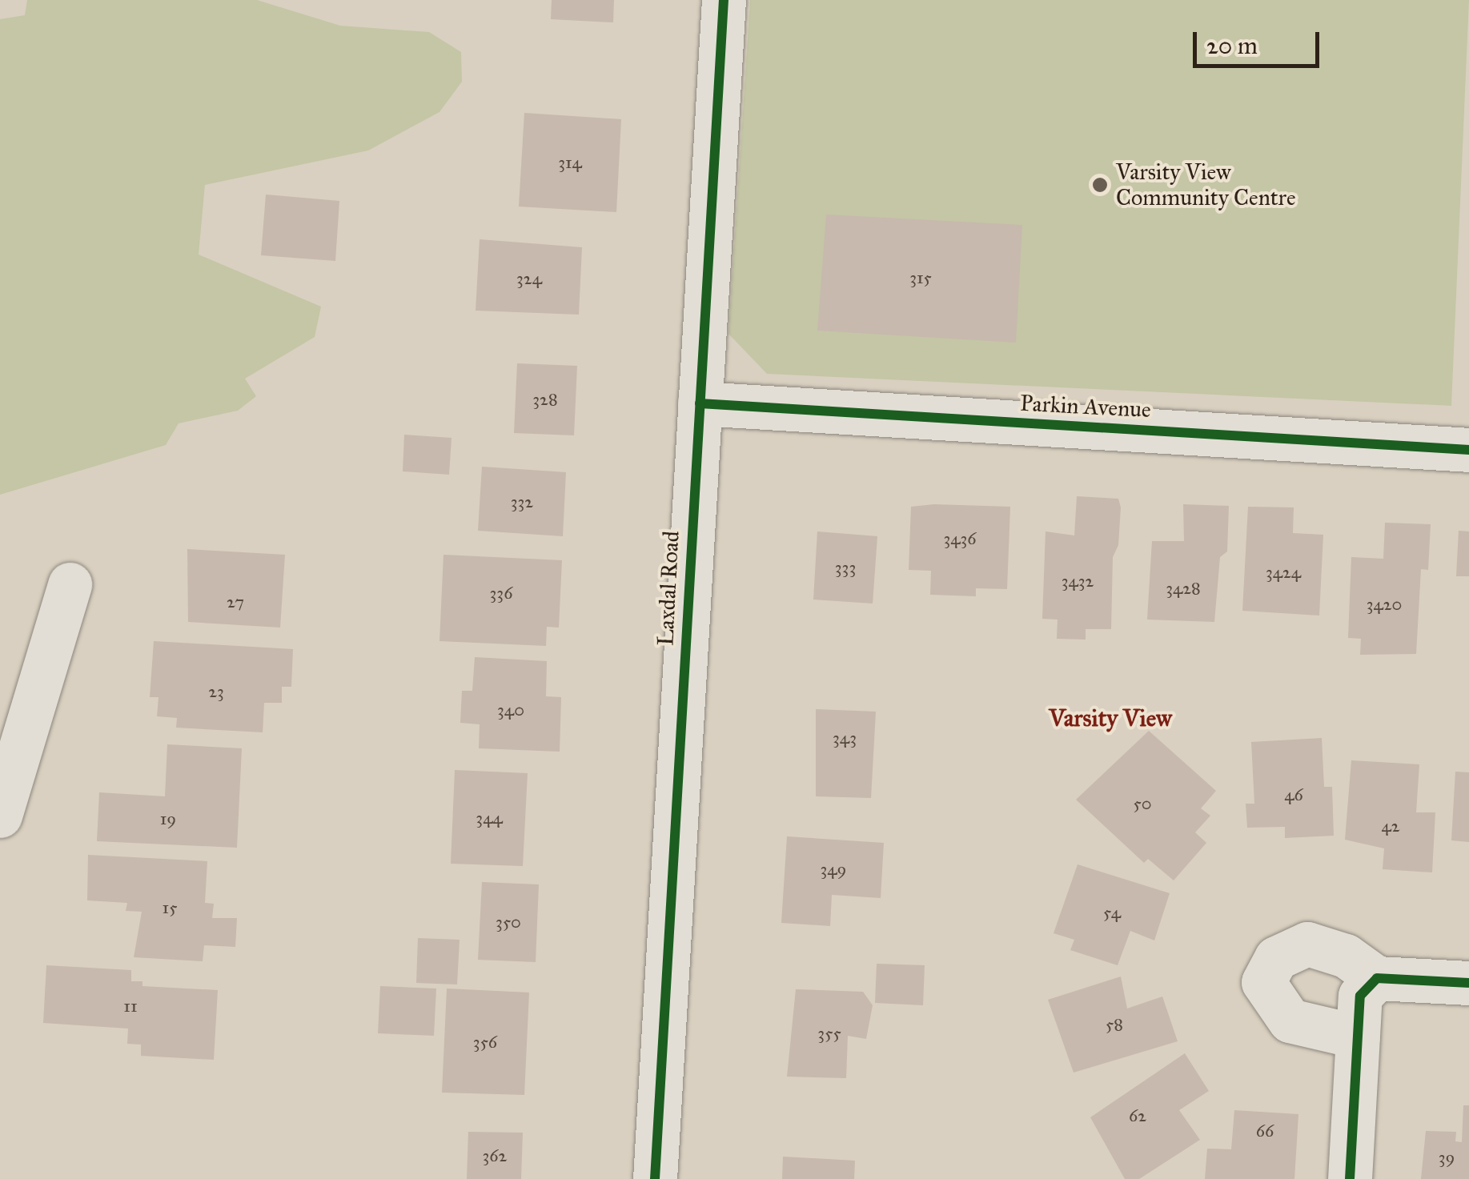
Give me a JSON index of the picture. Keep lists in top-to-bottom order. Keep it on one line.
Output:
{"streets":{"street":["Parkin Avenue","Laxdal Road"]},"crossings":[["Parkin Avenue","Laxdal Road"]],"districts":["Varsity View"],"places":["Varsity View Community Centre"],"house_numbers":["314","315","324","328","332","3436","333","3424","3432","3428","336","27","3420","23","340","343","46","50","344","19","42","349","15","54","350","11","58","355","356","62","66","362","39"],"scale_bar":"20 m"}
